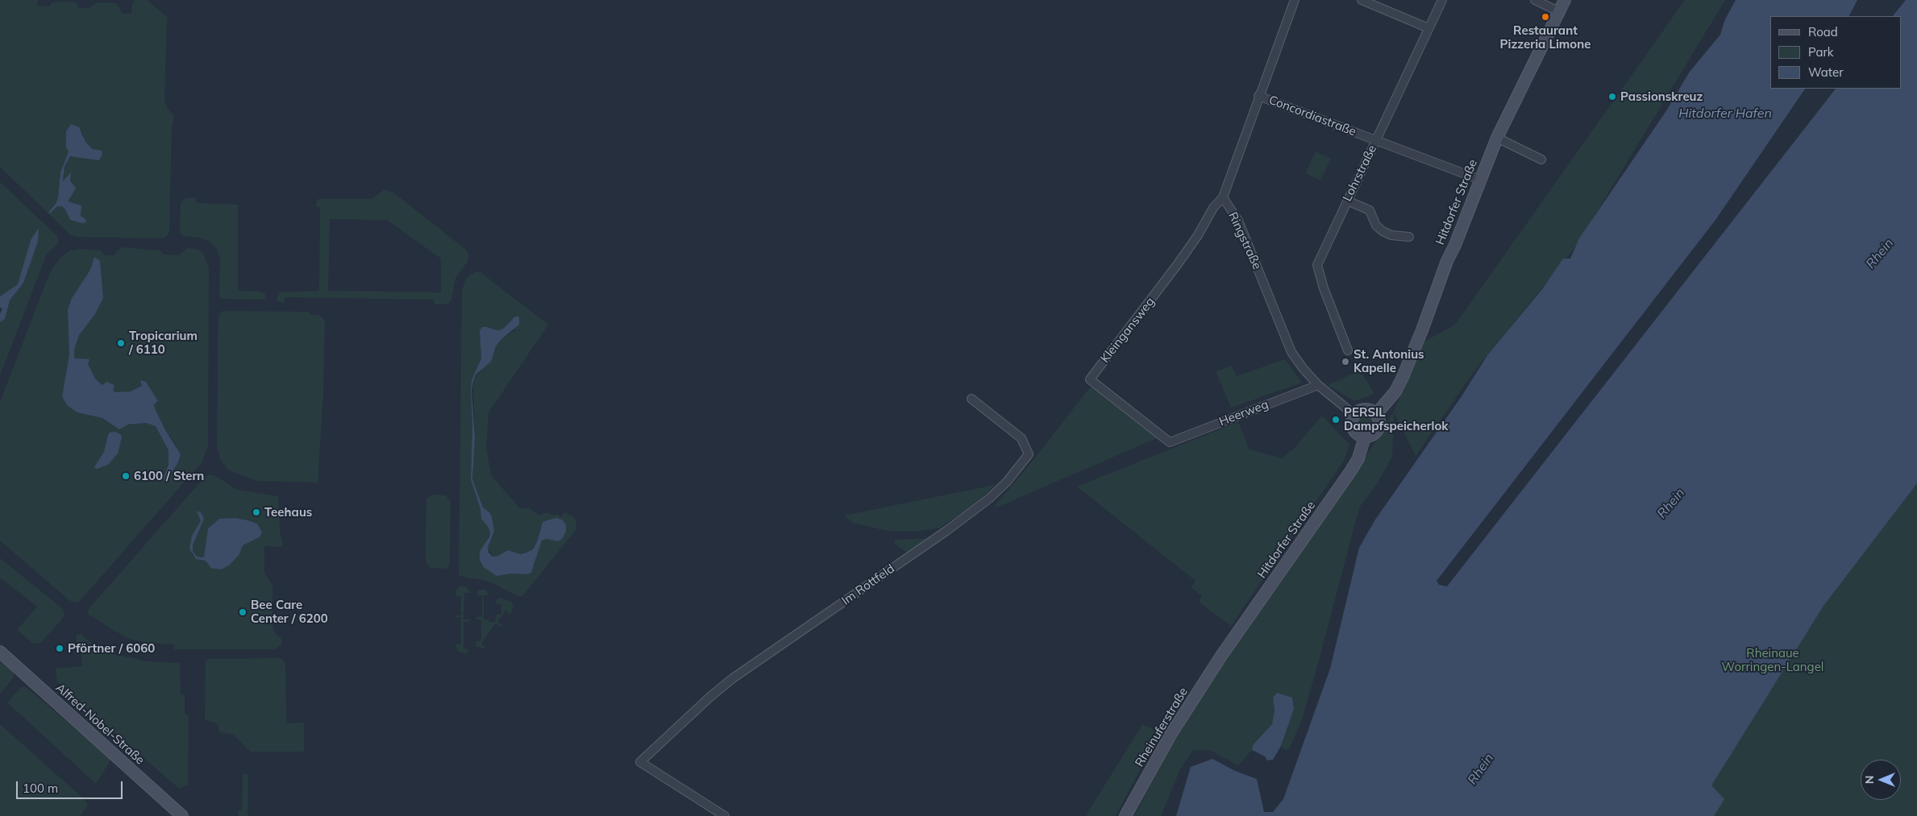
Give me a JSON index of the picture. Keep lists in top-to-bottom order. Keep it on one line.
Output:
{"streets":{"street":["Concordiastraße","Lohrstraße","Hitdorfer Straße","Ringstraße","Kleingansweg","Heerweg","Im Rottfeld","Alfred-Nobel-Straße","Rheinuferstraße"]},"crossings":[["Concordiastraße","Lohrstraße"],["Concordiastraße","Hitdorfer Straße"],["Concordiastraße","Ringstraße"],["Hitdorfer Straße","Ringstraße"],["Hitdorfer Straße","Rheinuferstraße"],["Ringstraße","Kleingansweg"],["Ringstraße","Heerweg"],["Kleingansweg","Heerweg"]],"water":["Hitdorfer Hafen","Rhein"],"parks":["Rheinaue Worringen-Langel"],"places":["Restaurant Pizzeria Limone","Passionskreuz","Tropicarium / 6110","St. Antonius Kapelle","PERSIL Dampfspeicherlok","6100 / Stern","Teehaus","Bee Care Center / 6200","Pförtner / 6060"],"legend":["Road","Park","Water"],"scale_bar":"100 m","north":"left"}
